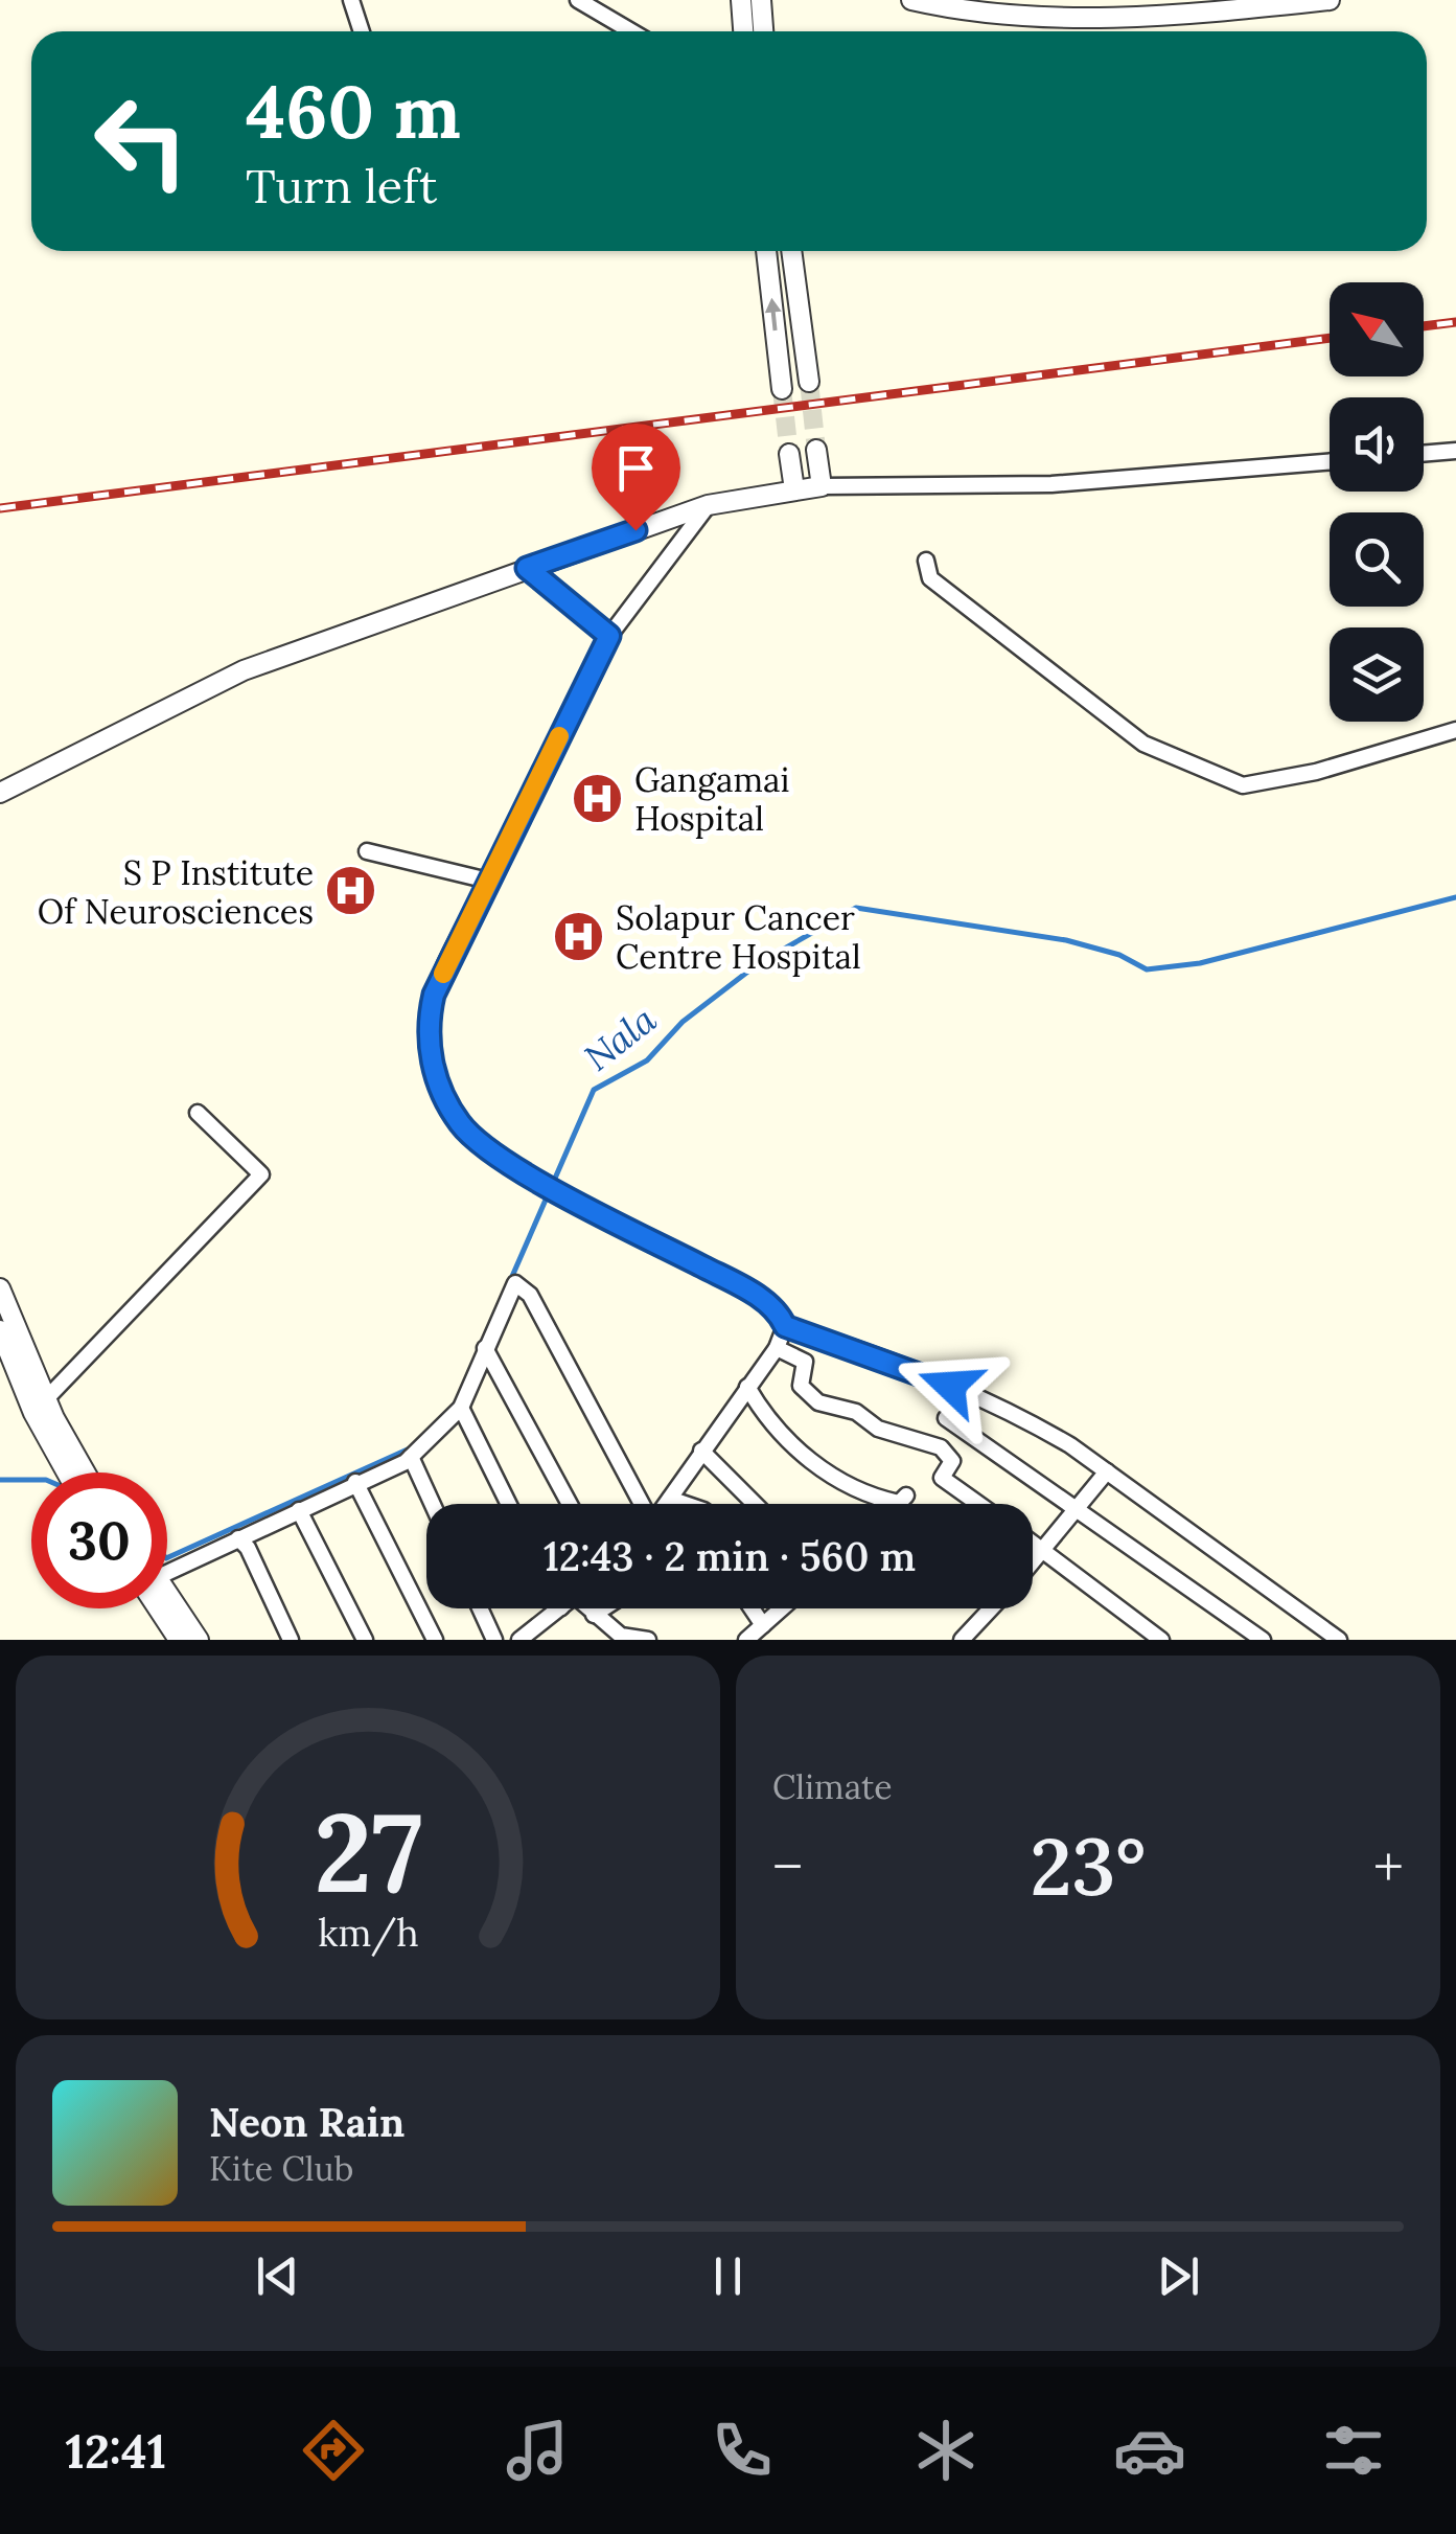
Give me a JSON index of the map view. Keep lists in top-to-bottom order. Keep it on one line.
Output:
{"water":["Nala"],"places":{"hospital":["Gangamai Hospital","S P Institute Of Neurosciences","Solapur Cancer Centre Hospital"]},"north":"top left","page":{"turn":["460 m","Turn left"],"limit":"30","trip":"12:43 · 2 min · 560 m","tile":"Climate","heat":["−","23°","+"],"song":["Neon Rain","Kite Club"],"tabs":"12:41","gauge":["27","km/h"]}}
